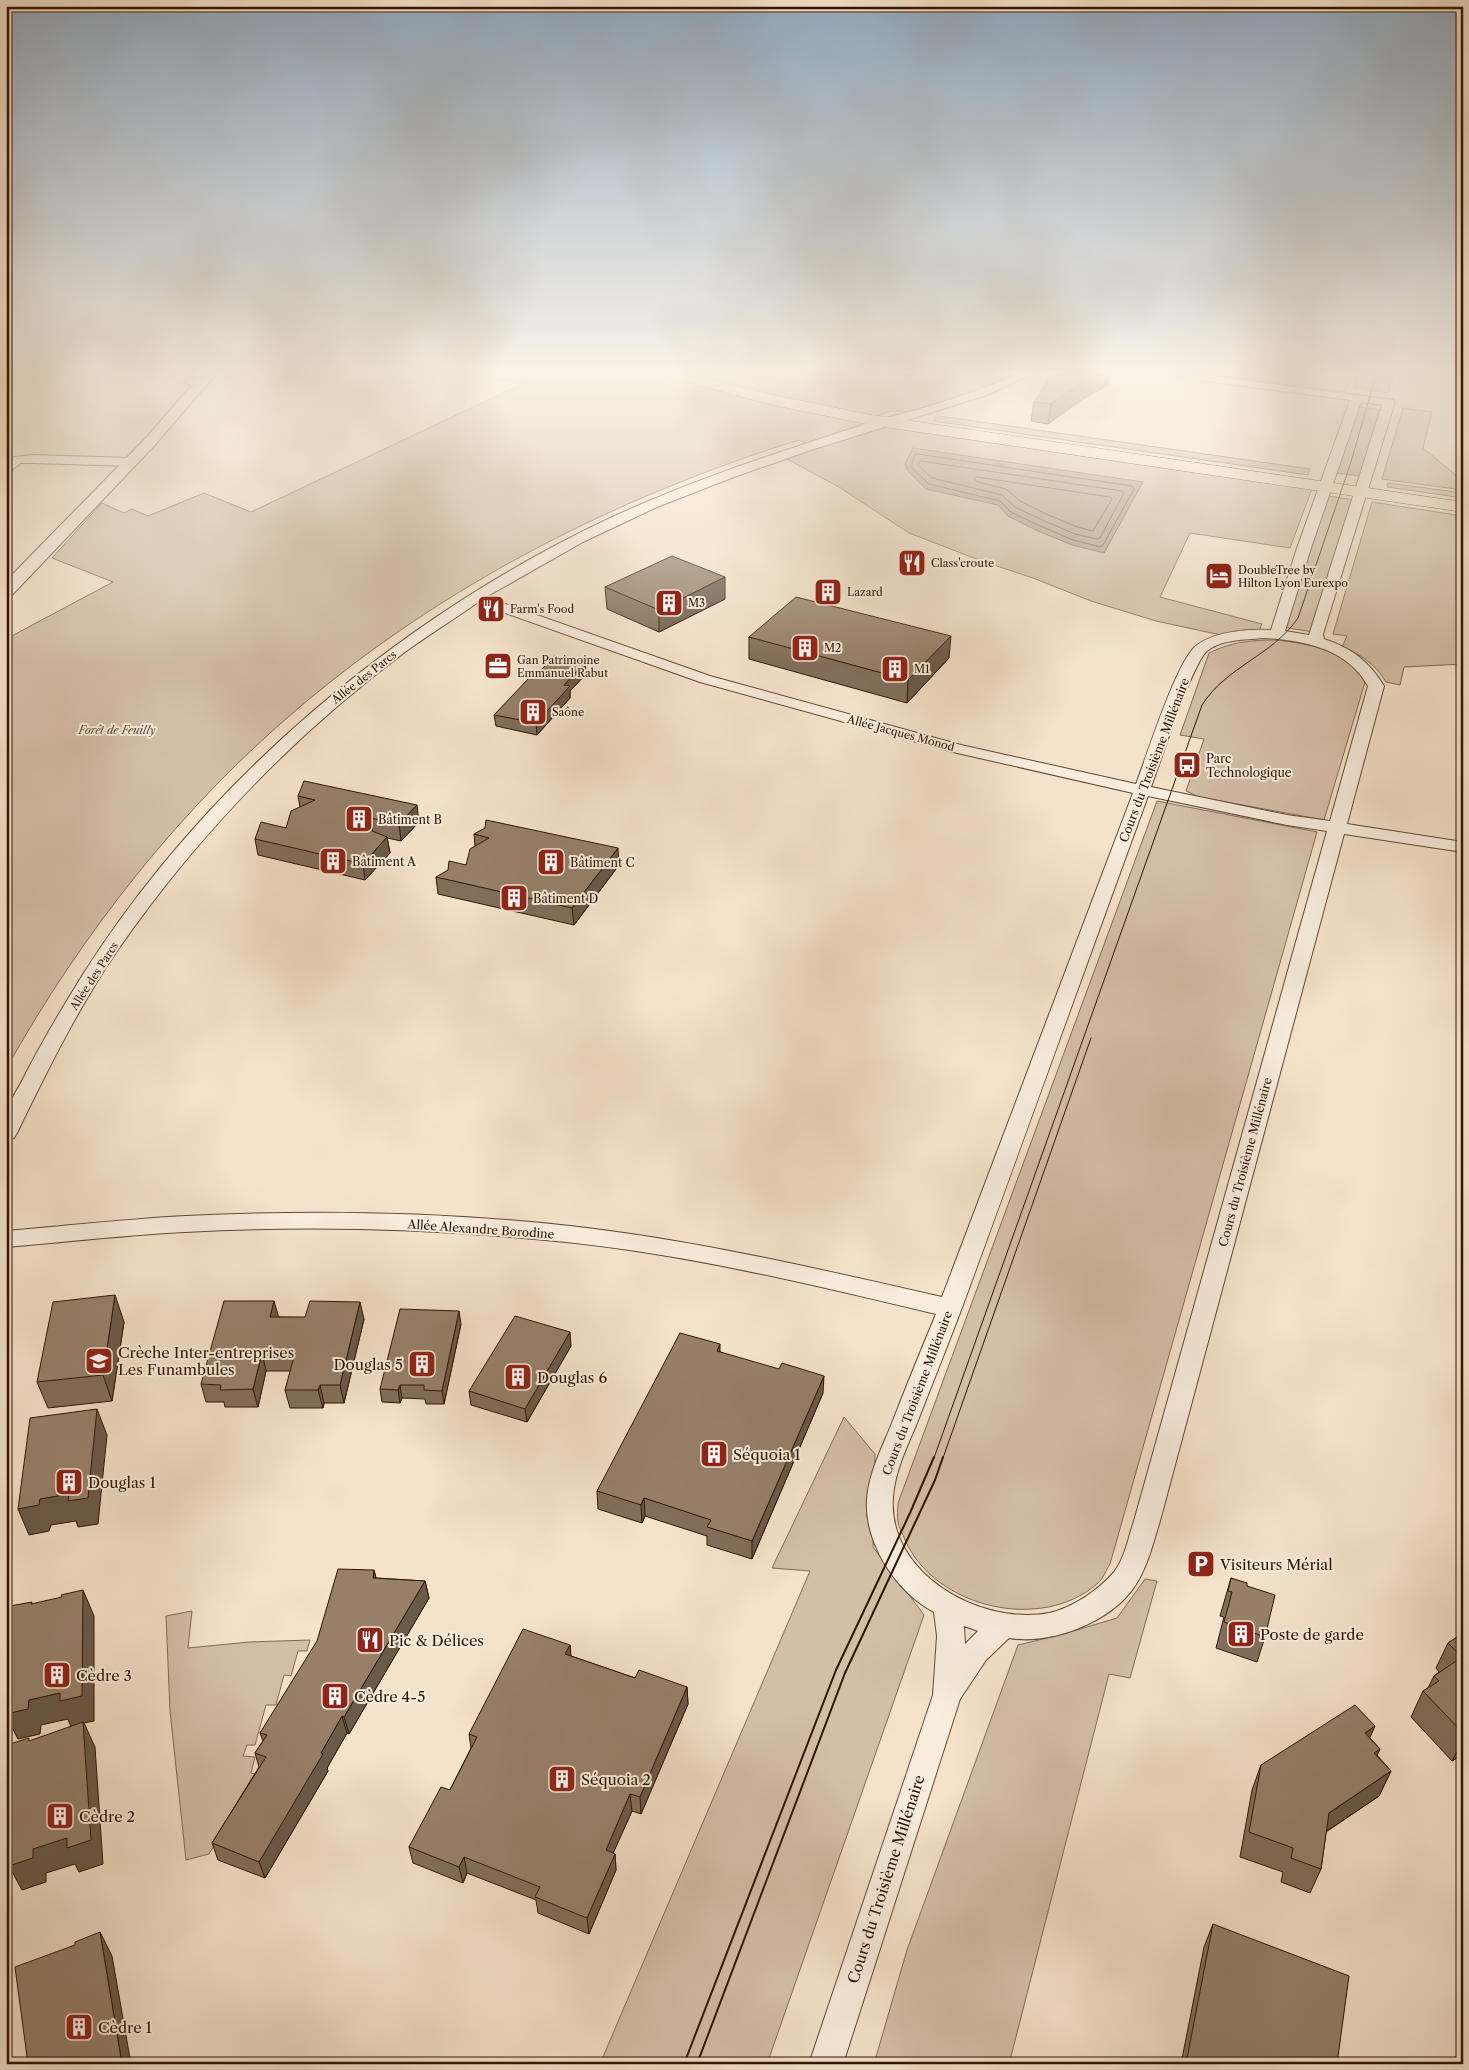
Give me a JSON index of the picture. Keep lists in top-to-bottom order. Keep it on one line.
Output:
{"streets":{"street":["Allée des Parcs","Allée Jacques Monod","Cours du Troisième Millénaire","Allée Alexandre Borodine"]},"crossings":[["Allée des Parcs","Allée Jacques Monod"],["Allée Jacques Monod","Cours du Troisième Millénaire"],["Cours du Troisième Millénaire","Allée Alexandre Borodine"]],"parks":["Forêt de Feuilly"],"places":{"restaurant":["Class'croute","Farm's Food","Pic & Délices"],"hotel":["DoubleTree by Hilton Lyon Eurexpo"],"building":["Lazard","M3","M2","M1","Saône","Bâtiment B","Bâtiment A","Bâtiment C","Bâtiment D","Douglas 5","Douglas 6","Séquoia 1","Douglas 1","Poste de garde","Cèdre 3","Cèdre 4-5","Séquoia 2","Cèdre 2","Cèdre 1"],"office":["Gan Patrimoine Emmanuel Rabut"],"bus stop":["Parc Technologique"],"school or university":["Crèche Inter-entreprises Les Funambules"],"parking":["Visiteurs Mérial"]}}
